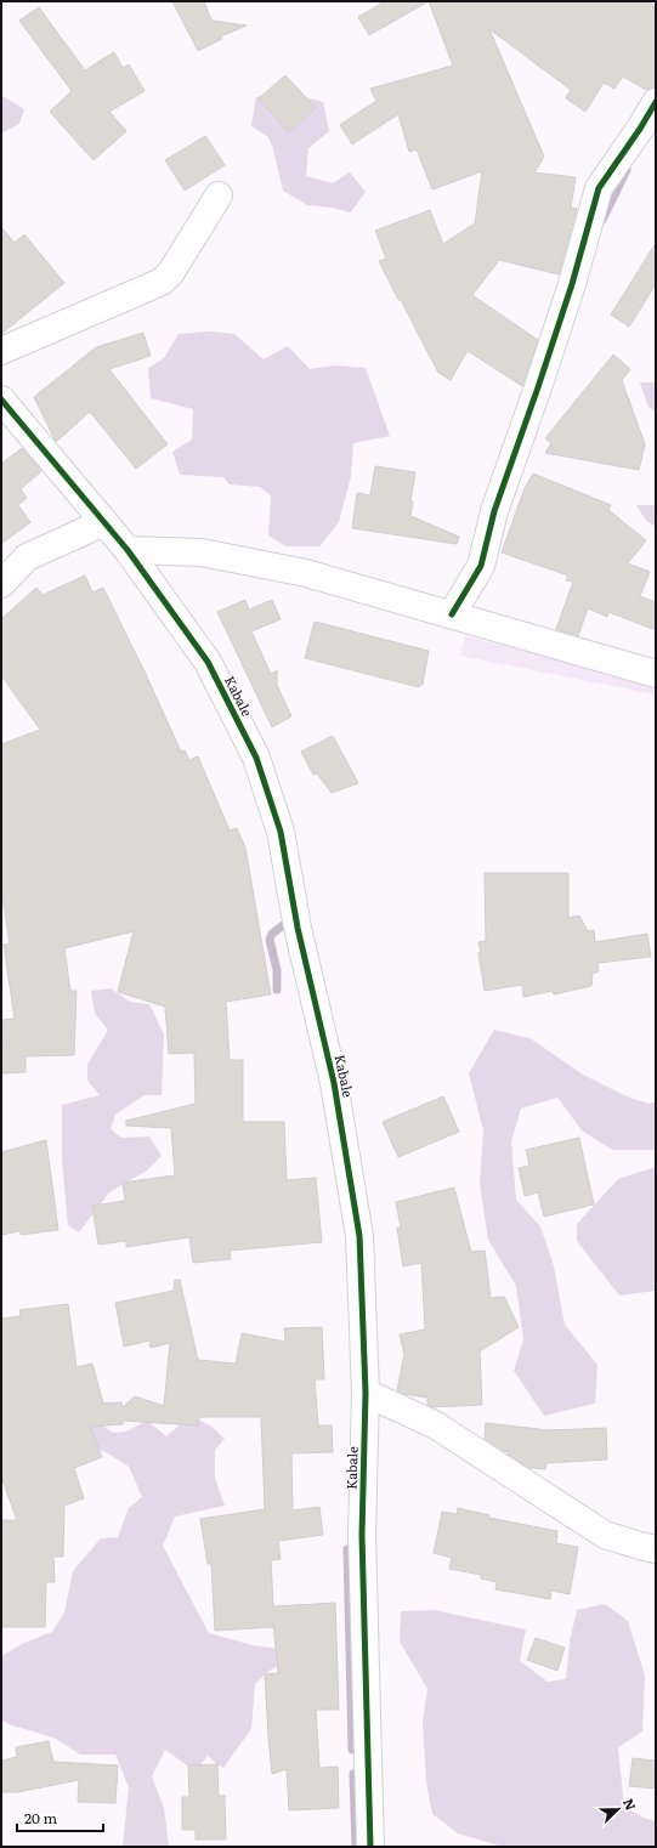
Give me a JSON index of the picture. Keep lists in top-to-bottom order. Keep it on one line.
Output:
{"streets":{"street":["Kabale"]},"scale_bar":"20 m","north":"top right"}
